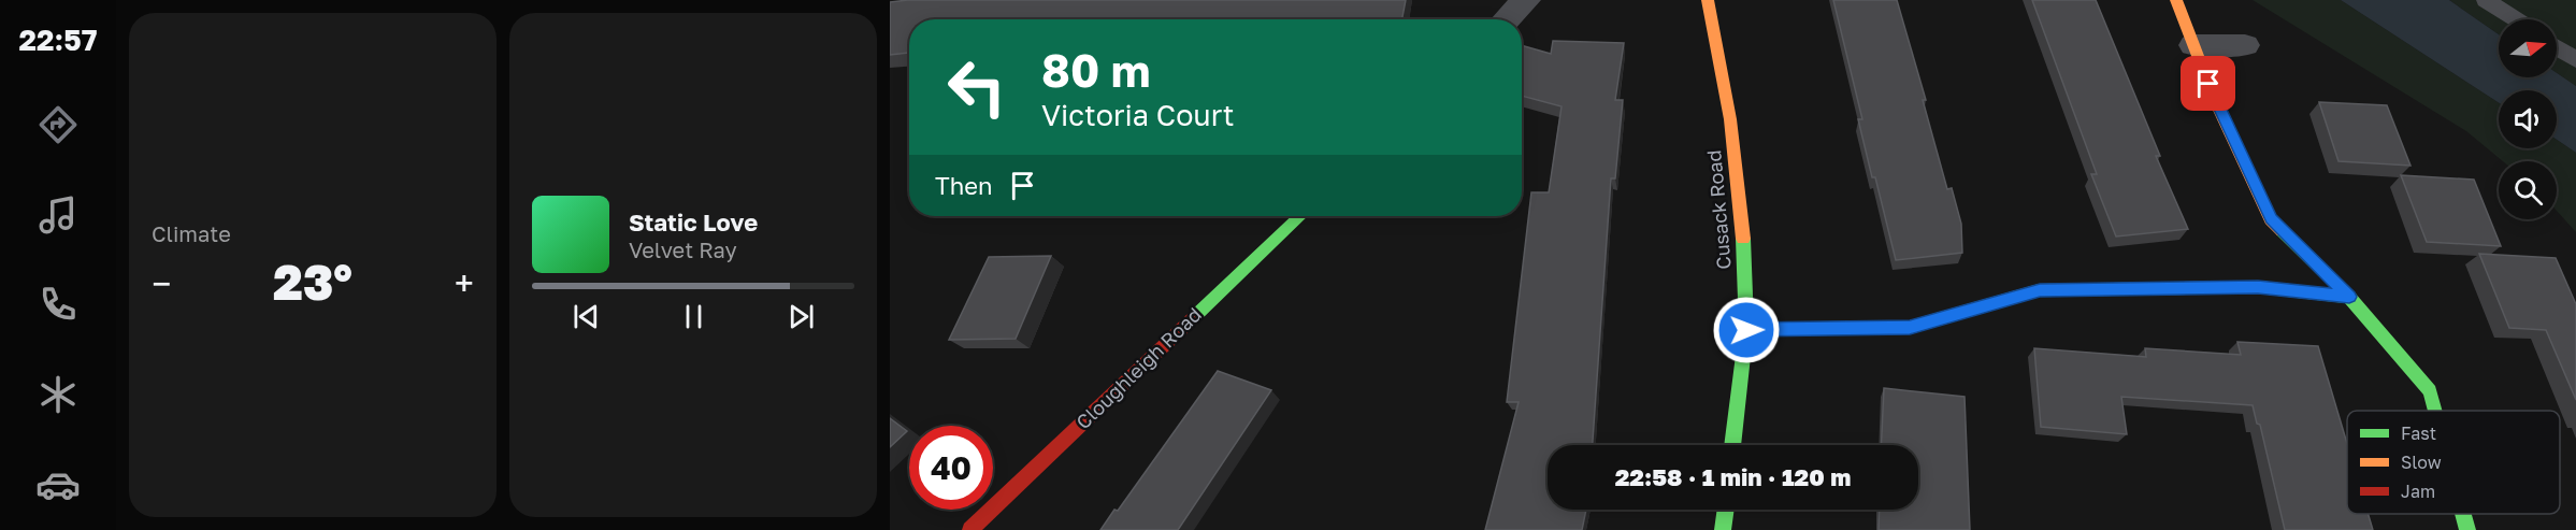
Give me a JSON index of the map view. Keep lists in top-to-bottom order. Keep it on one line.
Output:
{"streets":{"street":["Cusack Road","Cloughleigh Road"]},"legend":["Fast","Slow","Jam"],"north":"right","page":{"tabs":"22:57","tile":"Climate","turn":["80 m","Victoria Court"],"then":"Then","song":["Static Love","Velvet Ray"],"heat":["−","23°","+"],"limit":"40","trip":"22:58 · 1 min · 120 m"}}
